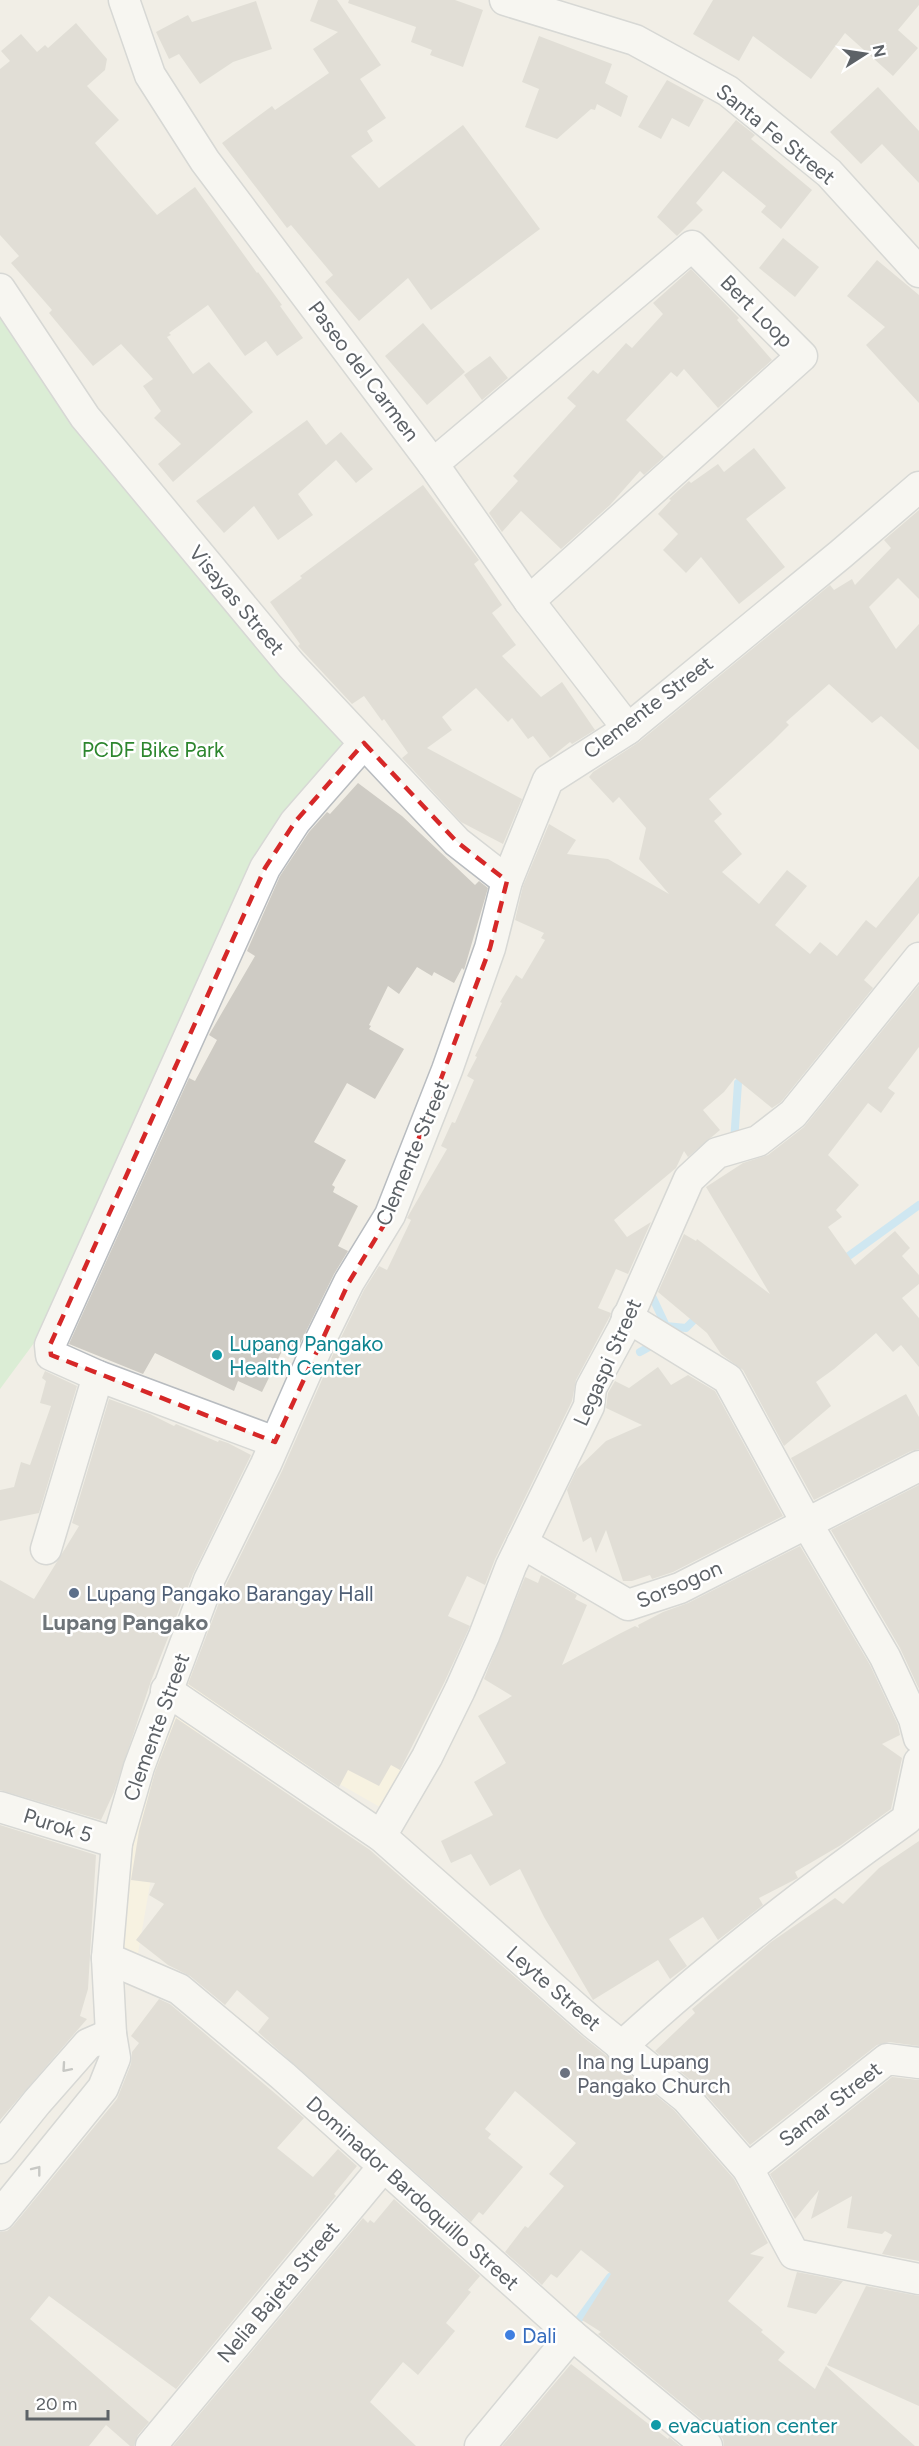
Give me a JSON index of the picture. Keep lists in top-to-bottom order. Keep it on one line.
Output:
{"streets":{"street":["Santa Fe Street","Bert Loop","Paseo del Carmen","Visayas Street","Clemente Street","Legaspi Street","Sorsogon","Purok 5","Leyte Street","Samar Street","Dominador Bardoquillo Street","Nelia Bajeta Street"]},"crossings":[["Bert Loop","Paseo del Carmen"],["Paseo del Carmen","Clemente Street"],["Visayas Street","Clemente Street"],["Clemente Street","Purok 5"],["Clemente Street","Leyte Street"],["Clemente Street","Dominador Bardoquillo Street"],["Legaspi Street","Sorsogon"],["Legaspi Street","Leyte Street"],["Leyte Street","Samar Street"],["Dominador Bardoquillo Street","Nelia Bajeta Street"]],"districts":["Lupang Pangako"],"parks":["PCDF Bike Park"],"places":["Lupang Pangako Health Center","Lupang Pangako Barangay Hall","Ina ng Lupang Pangako Church","Dali","evacuation center"],"scale_bar":"20 m","north":"right"}
